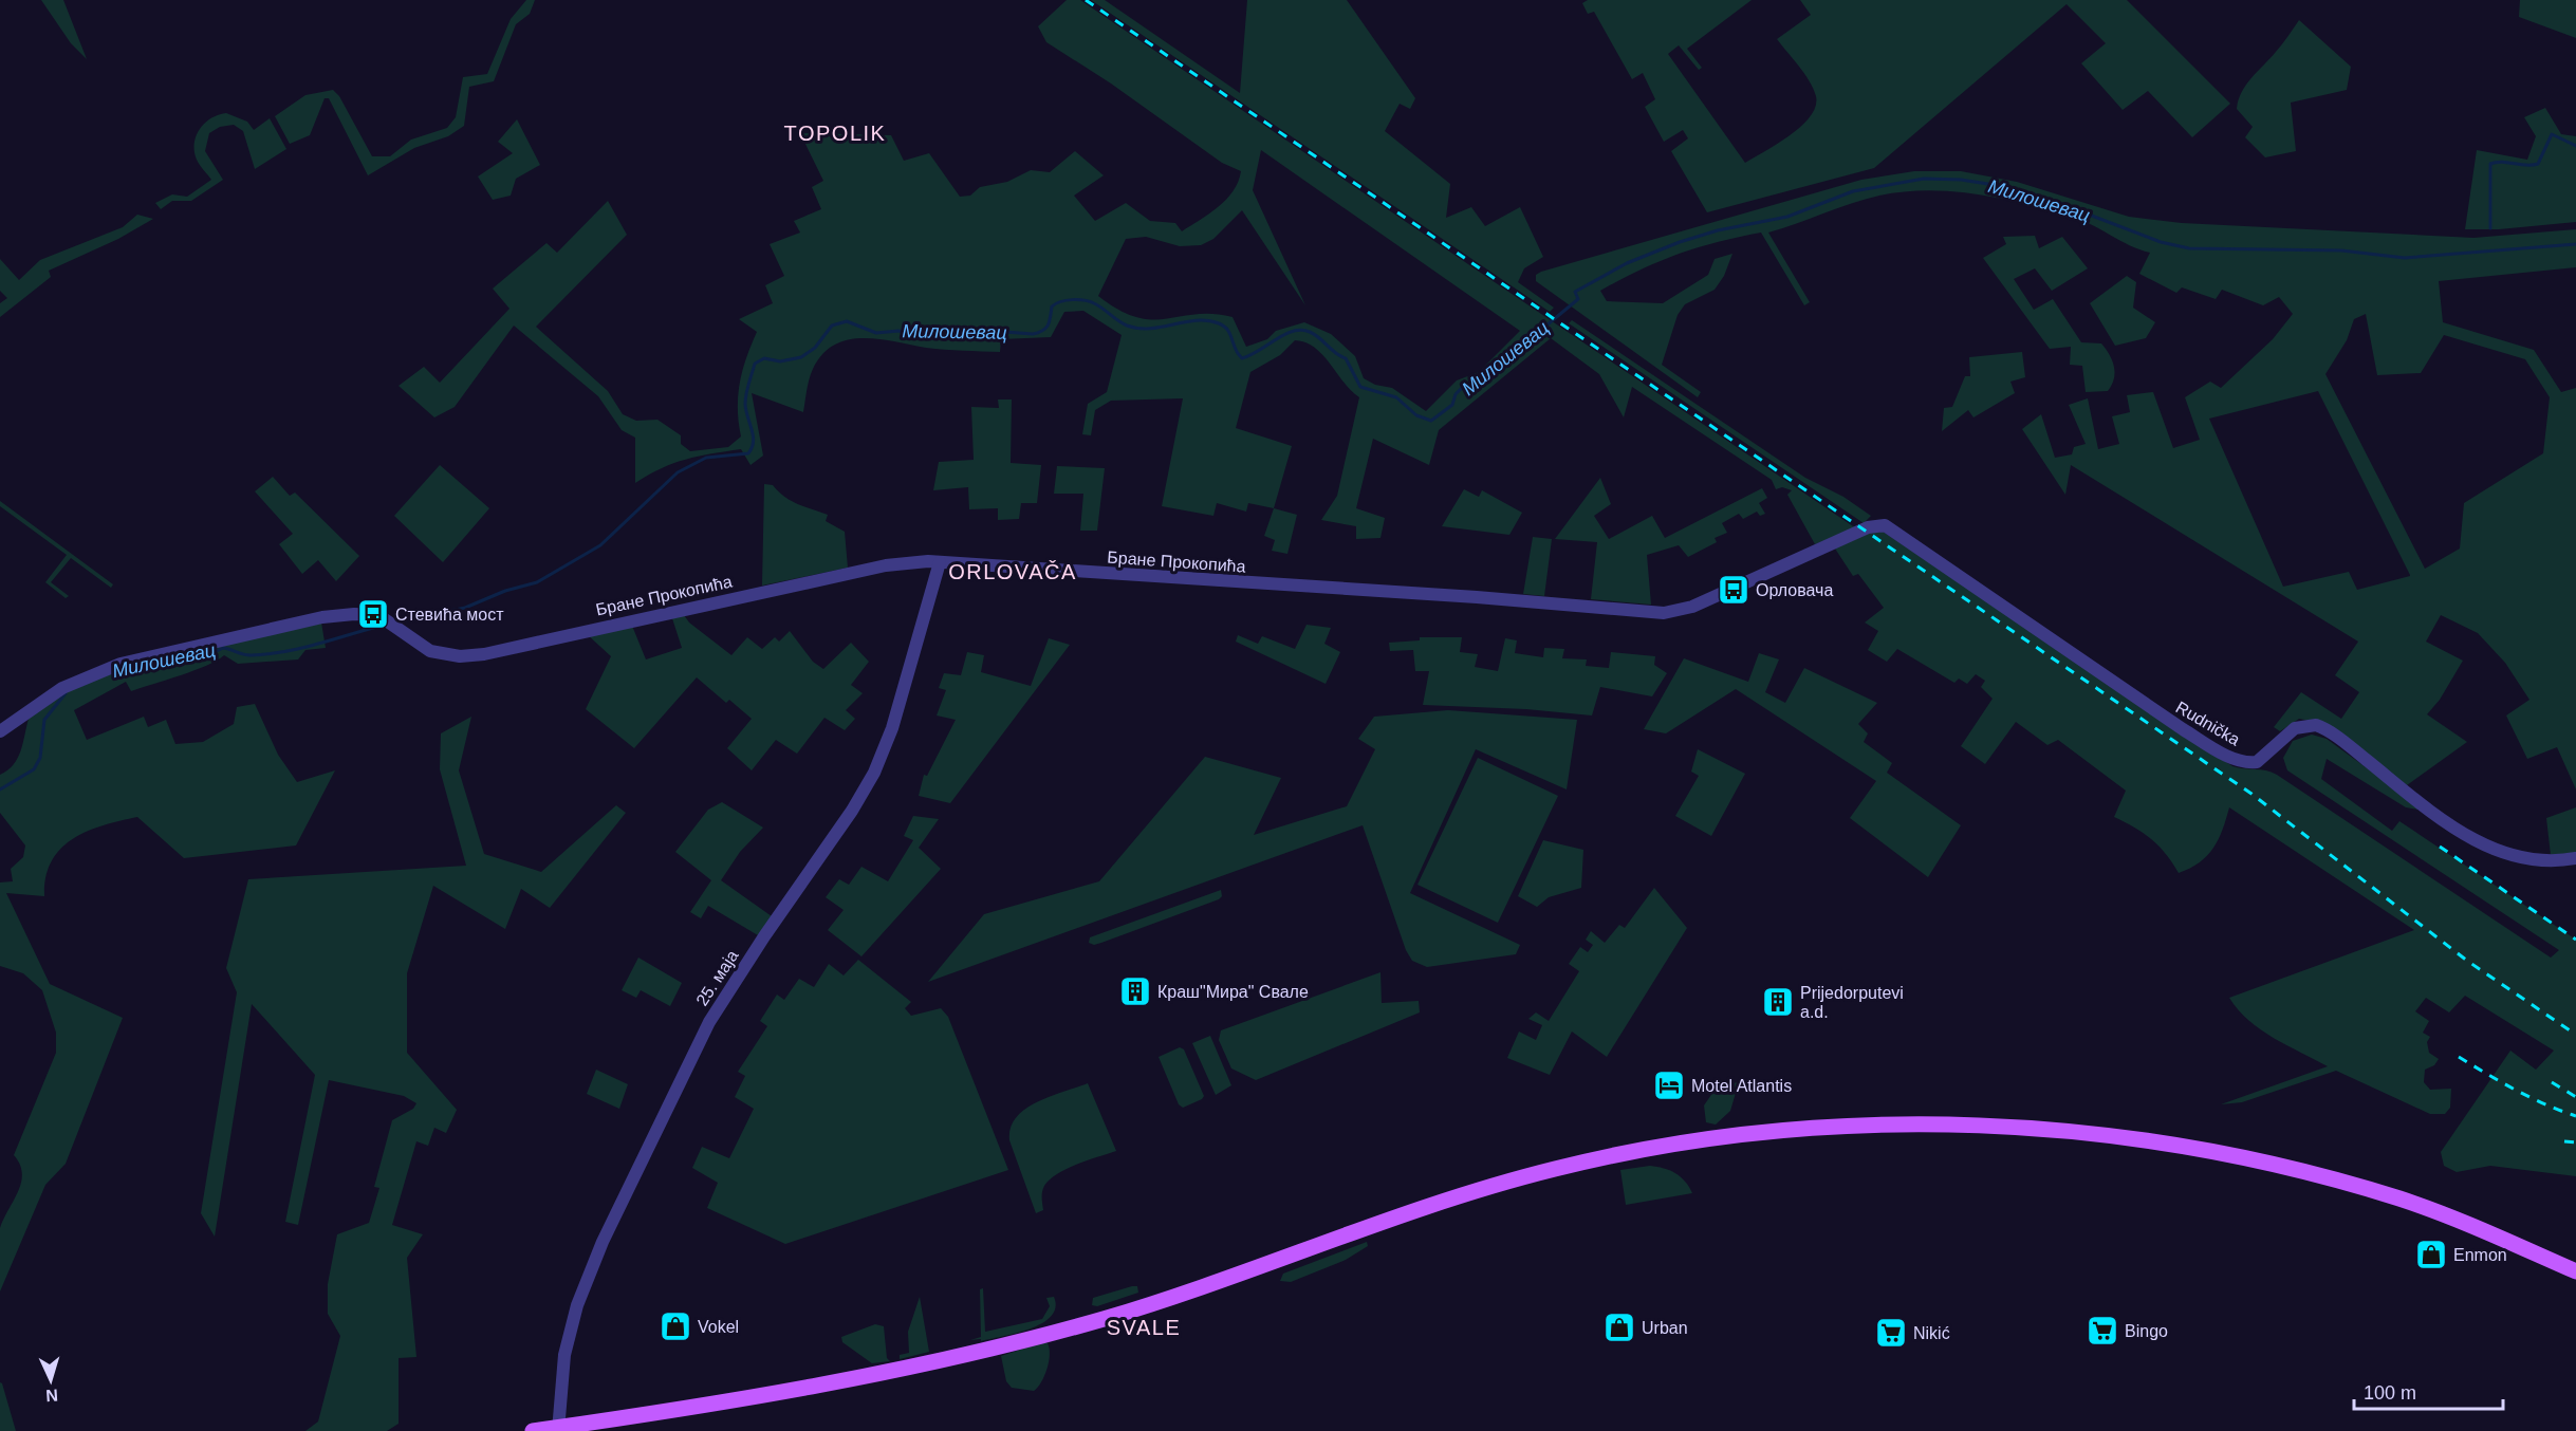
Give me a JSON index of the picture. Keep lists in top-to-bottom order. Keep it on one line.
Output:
{"streets":{"street":["Бране Прокопића","Rudnička","25. маја"]},"crossings":[["Бране Прокопића","Rudnička"],["Бране Прокопића","25. маја"]],"districts":["TOPOLIK","ORLOVAČA","SVALE"],"water":["Милошевац"],"places":{"bus stop":["Орловача","Стевића мост"],"building":["Краш\"Мира\" Свале","Prijedorputevi a.d."],"hotel":["Motel Atlantis"],"shop":["Enmon","Vokel","Urban"],"supermarket":["Bingo","Nikić"]},"scale_bar":"100 m","north":"bottom"}
